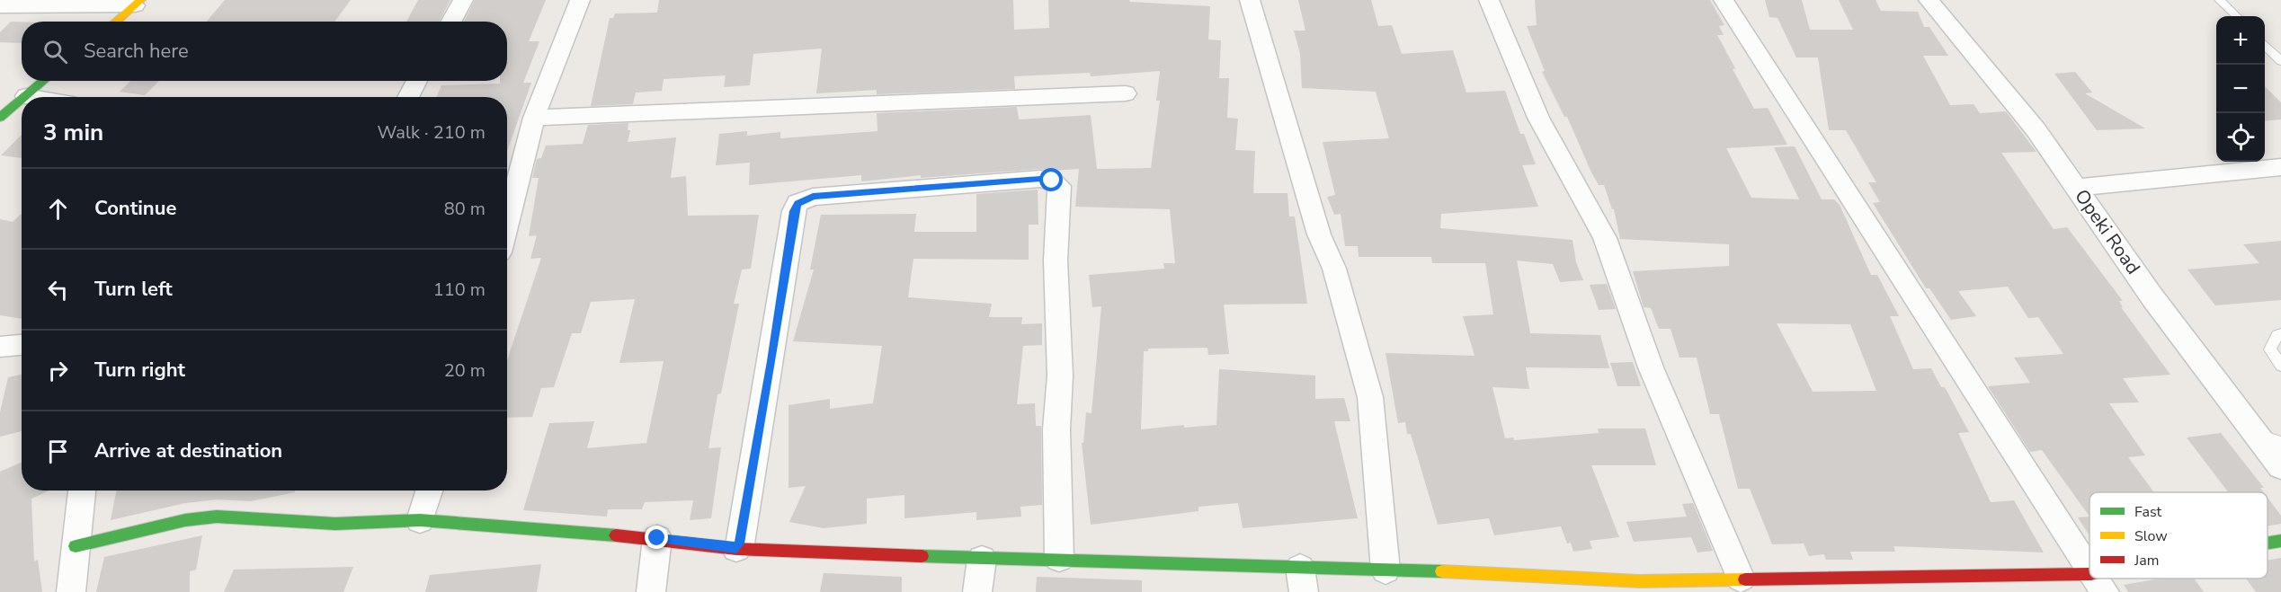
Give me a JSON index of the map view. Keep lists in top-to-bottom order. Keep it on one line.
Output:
{"streets":{"street":["Opeki Road"]},"legend":["Fast","Slow","Jam"],"page":{"map_buttons":["+","−"],"search":"Search here","heading":["3 min","Walk · 210 m"],"list":[["Continue","80 m"],["Turn left","110 m"],["Turn right","20 m"],"Arrive at destination"]}}
